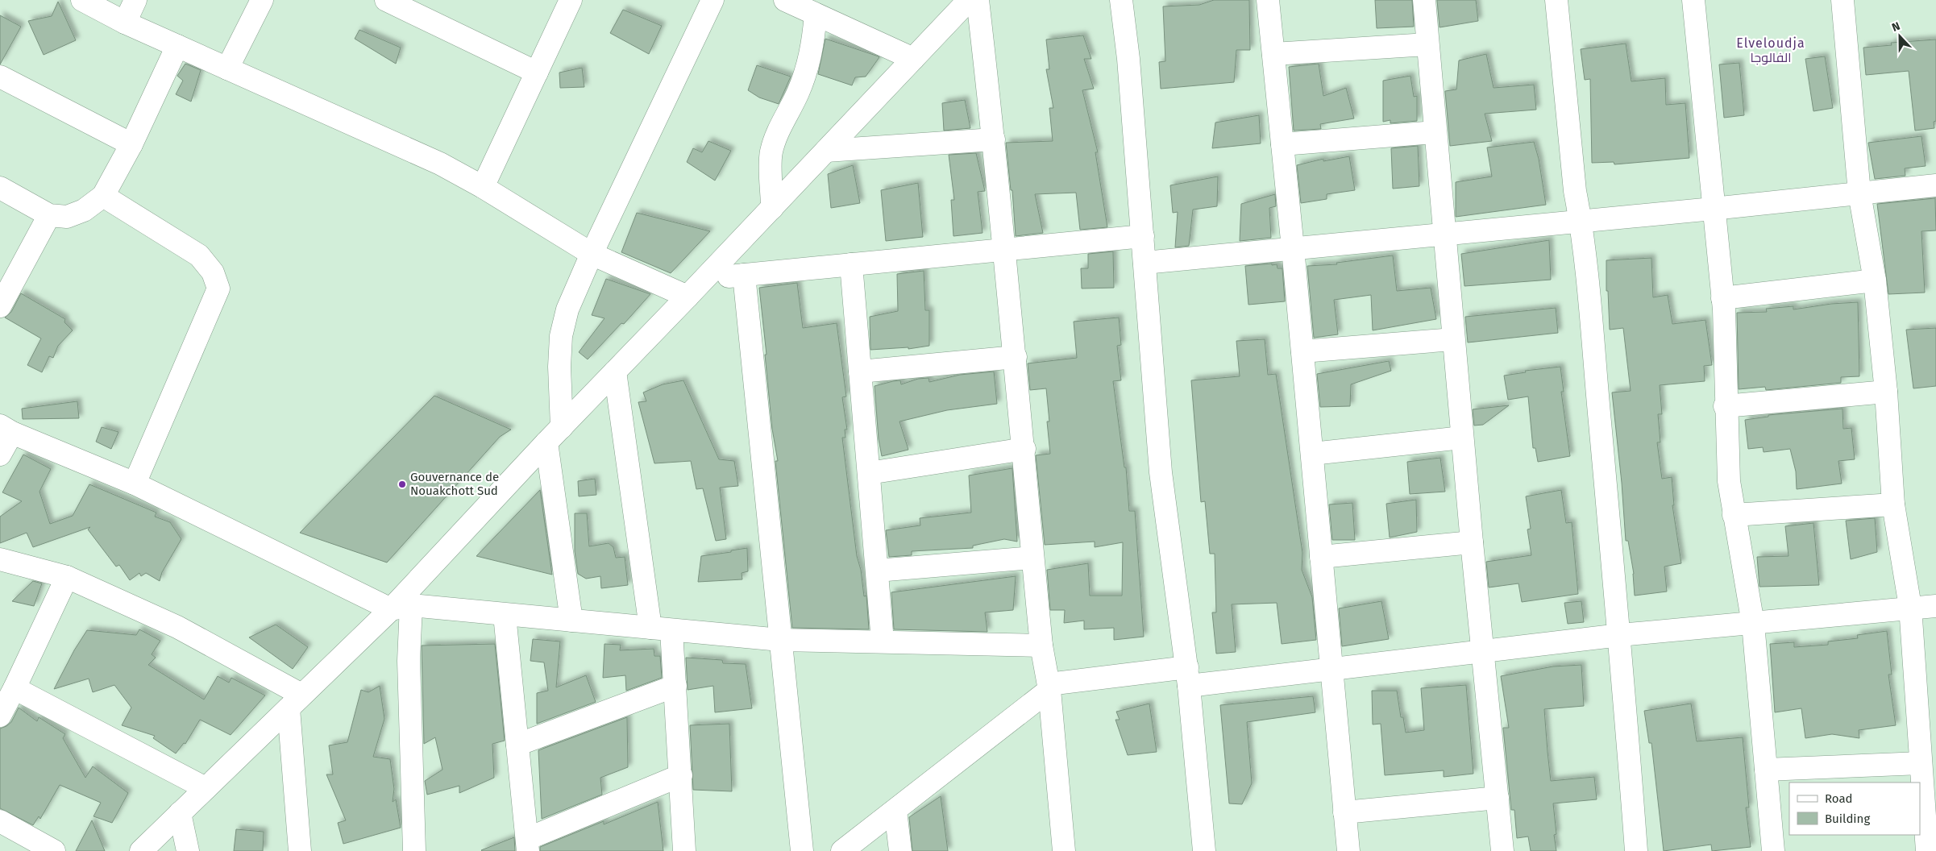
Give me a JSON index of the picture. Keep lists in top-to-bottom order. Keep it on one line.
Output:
{"districts":["Elveloudja الفالوجا"],"places":["Gouvernance de Nouakchott Sud"],"legend":["Road","Building"],"north":"top"}
